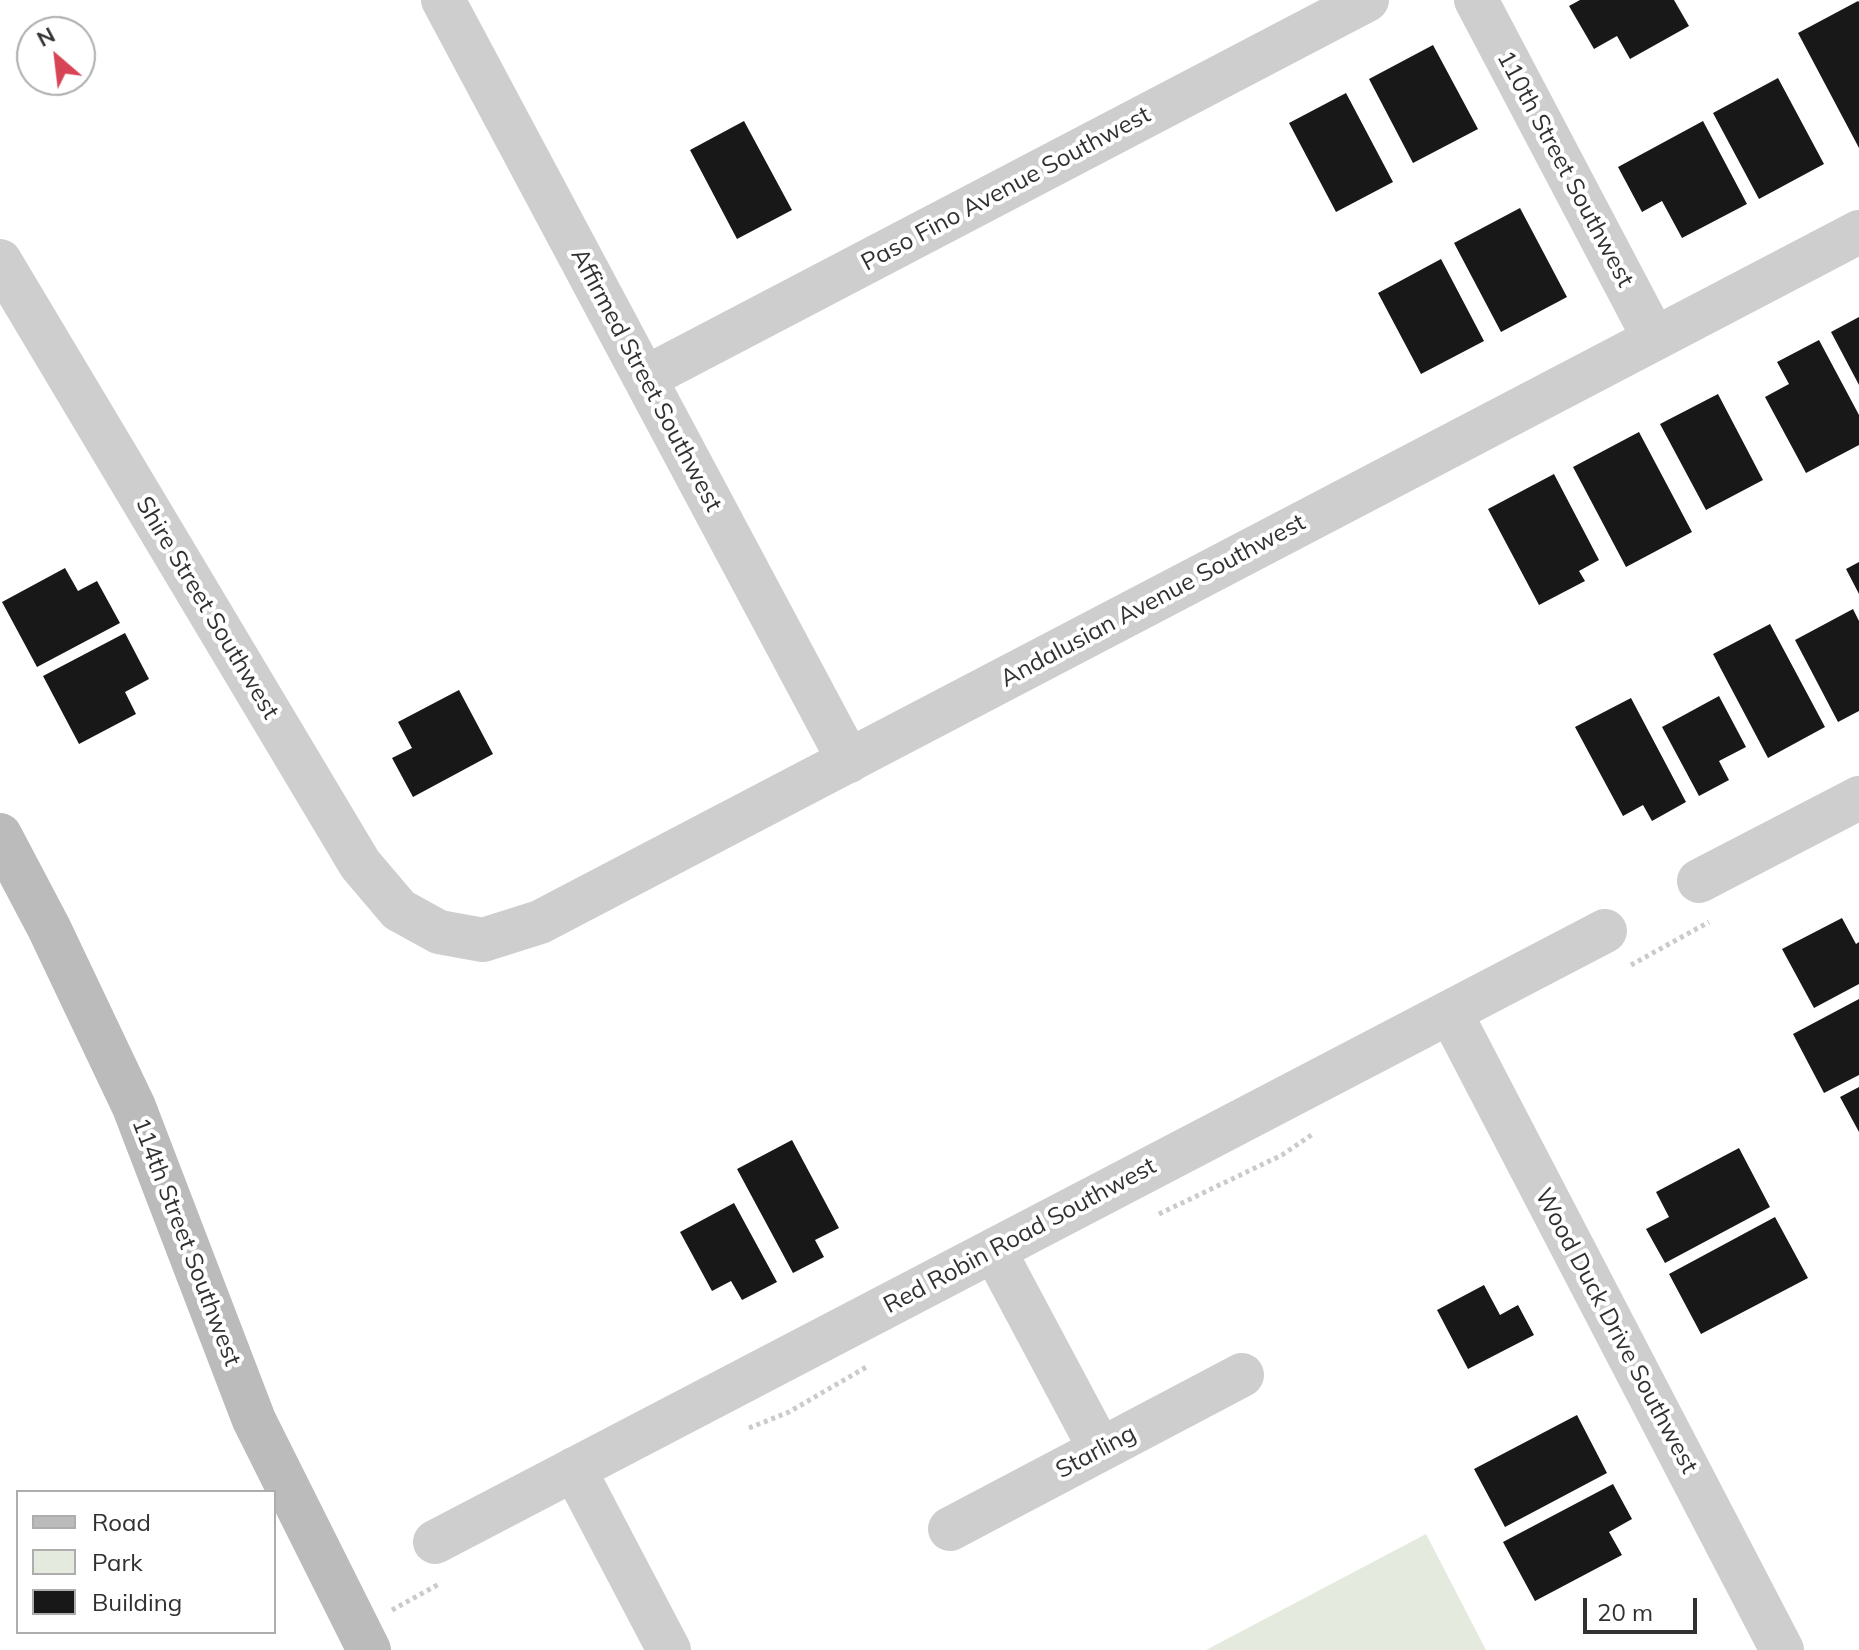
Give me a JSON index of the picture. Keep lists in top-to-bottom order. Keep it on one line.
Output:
{"streets":{"street":["110th Street Southwest","Paso Fino Avenue Southwest","Affirmed Street Southwest","Andalusian Avenue Southwest","Shire Street Southwest","Red Robin Road Southwest","114th Street Southwest","Wood Duck Drive Southwest","Starling"]},"crossings":[["110th Street Southwest","Andalusian Avenue Southwest"],["Paso Fino Avenue Southwest","Affirmed Street Southwest"],["Affirmed Street Southwest","Andalusian Avenue Southwest"],["Andalusian Avenue Southwest","Shire Street Southwest"],["Red Robin Road Southwest","Wood Duck Drive Southwest"]],"legend":["Road","Park","Building"],"scale_bar":"20 m","north":"top left"}
